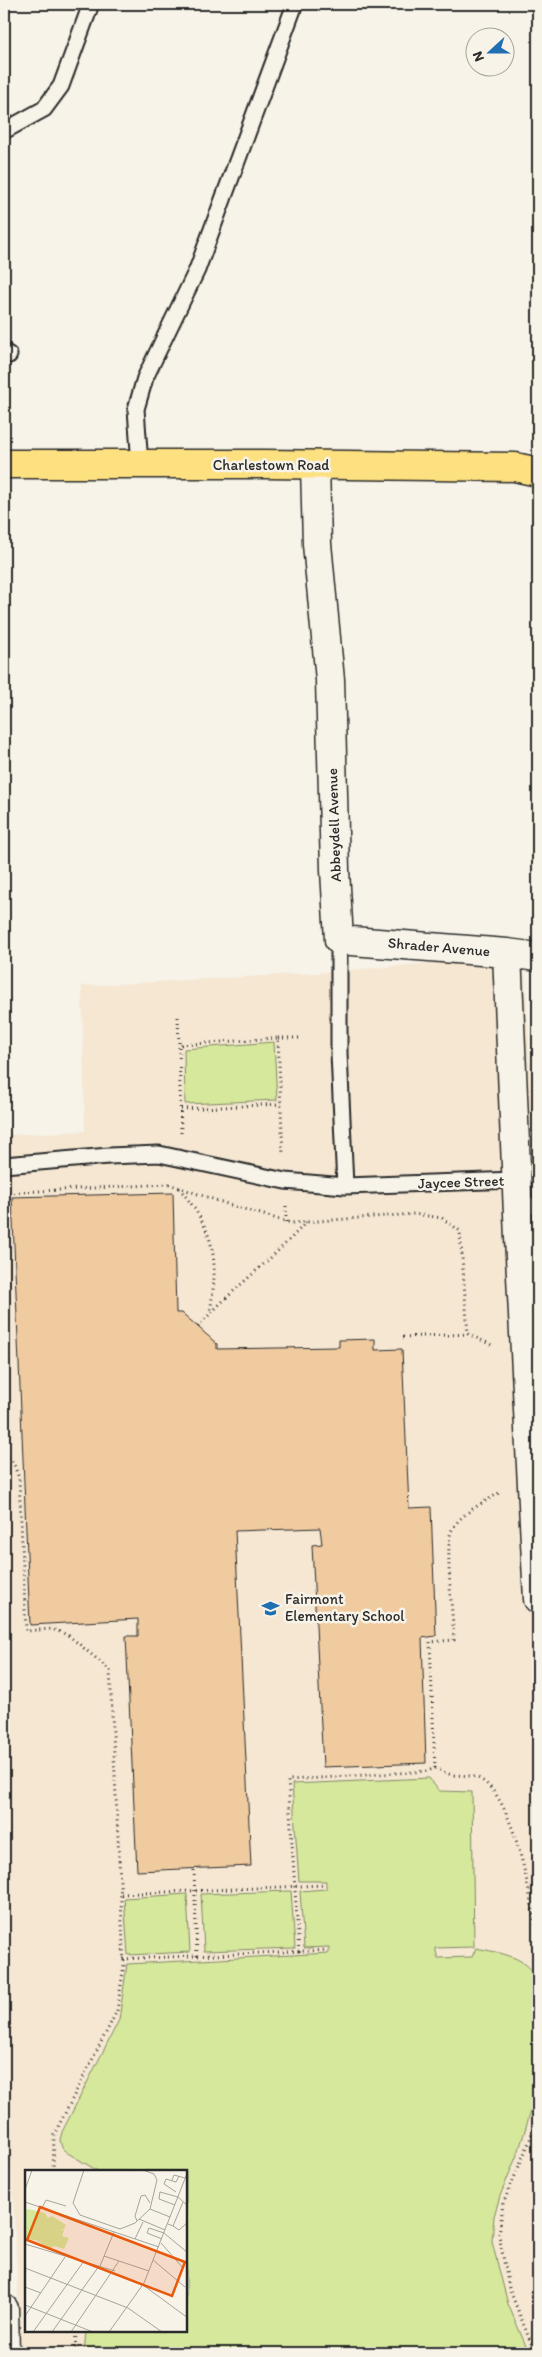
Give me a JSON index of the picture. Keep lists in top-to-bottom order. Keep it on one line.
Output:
{"streets":{"main road":["Charlestown Road"],"street":["Abbeydell Avenue","Shrader Avenue","Jaycee Street"]},"crossings":[["Charlestown Road","Abbeydell Avenue"],["Abbeydell Avenue","Shrader Avenue"],["Abbeydell Avenue","Jaycee Street"]],"places":{"school or university":["Fairmont Elementary School"]},"north":"left"}
